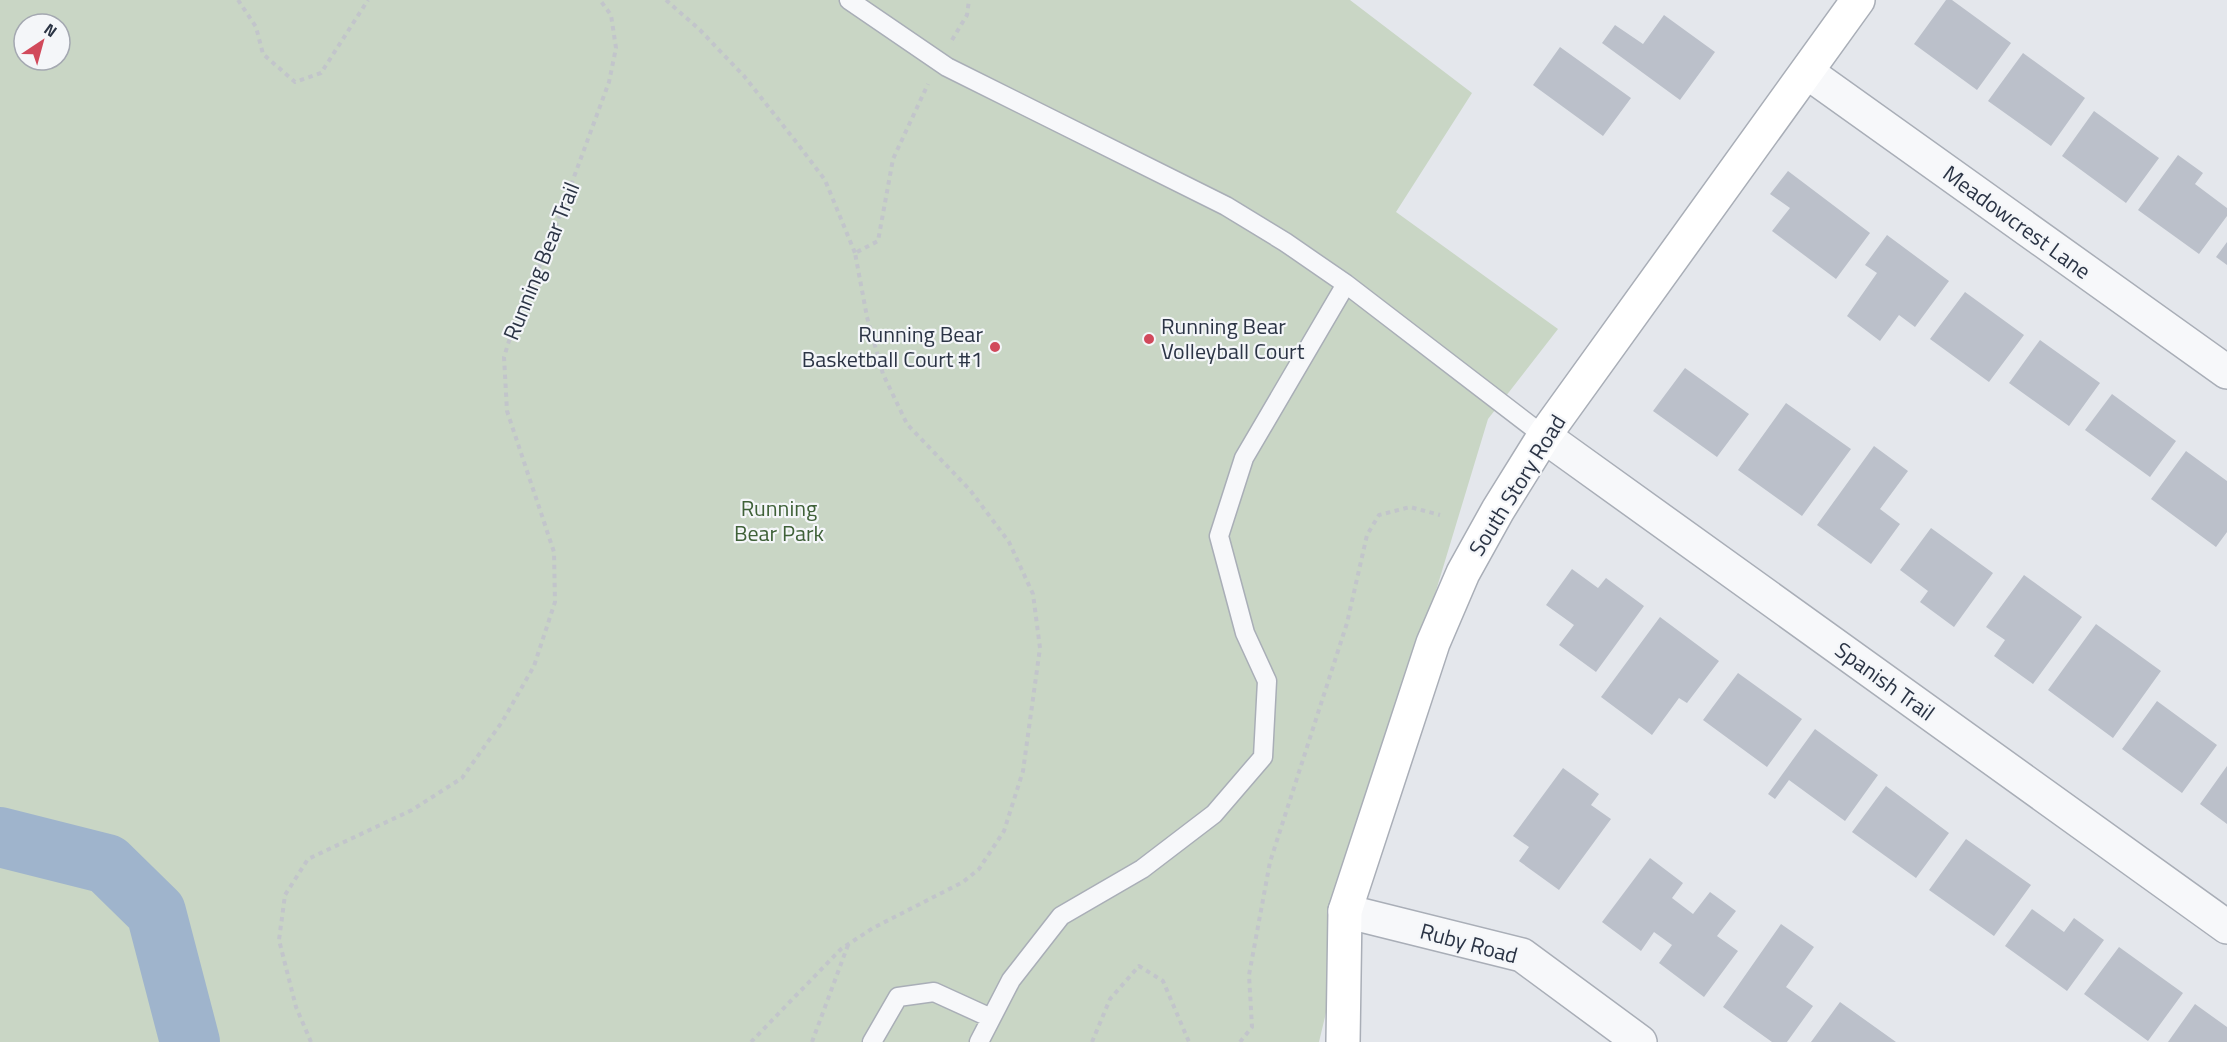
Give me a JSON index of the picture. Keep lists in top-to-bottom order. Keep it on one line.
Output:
{"streets":{"main road":["South Story Road"],"street":["Meadowcrest Lane","Spanish Trail","Ruby Road"],"path":["Running Bear Trail"]},"crossings":[["Meadowcrest Lane","South Story Road"],["South Story Road","Spanish Trail"],["South Story Road","Ruby Road"]],"parks":["Running Bear Park"],"places":["Running Bear Volleyball Court","Running Bear Basketball Court #1"],"north":"top right"}
